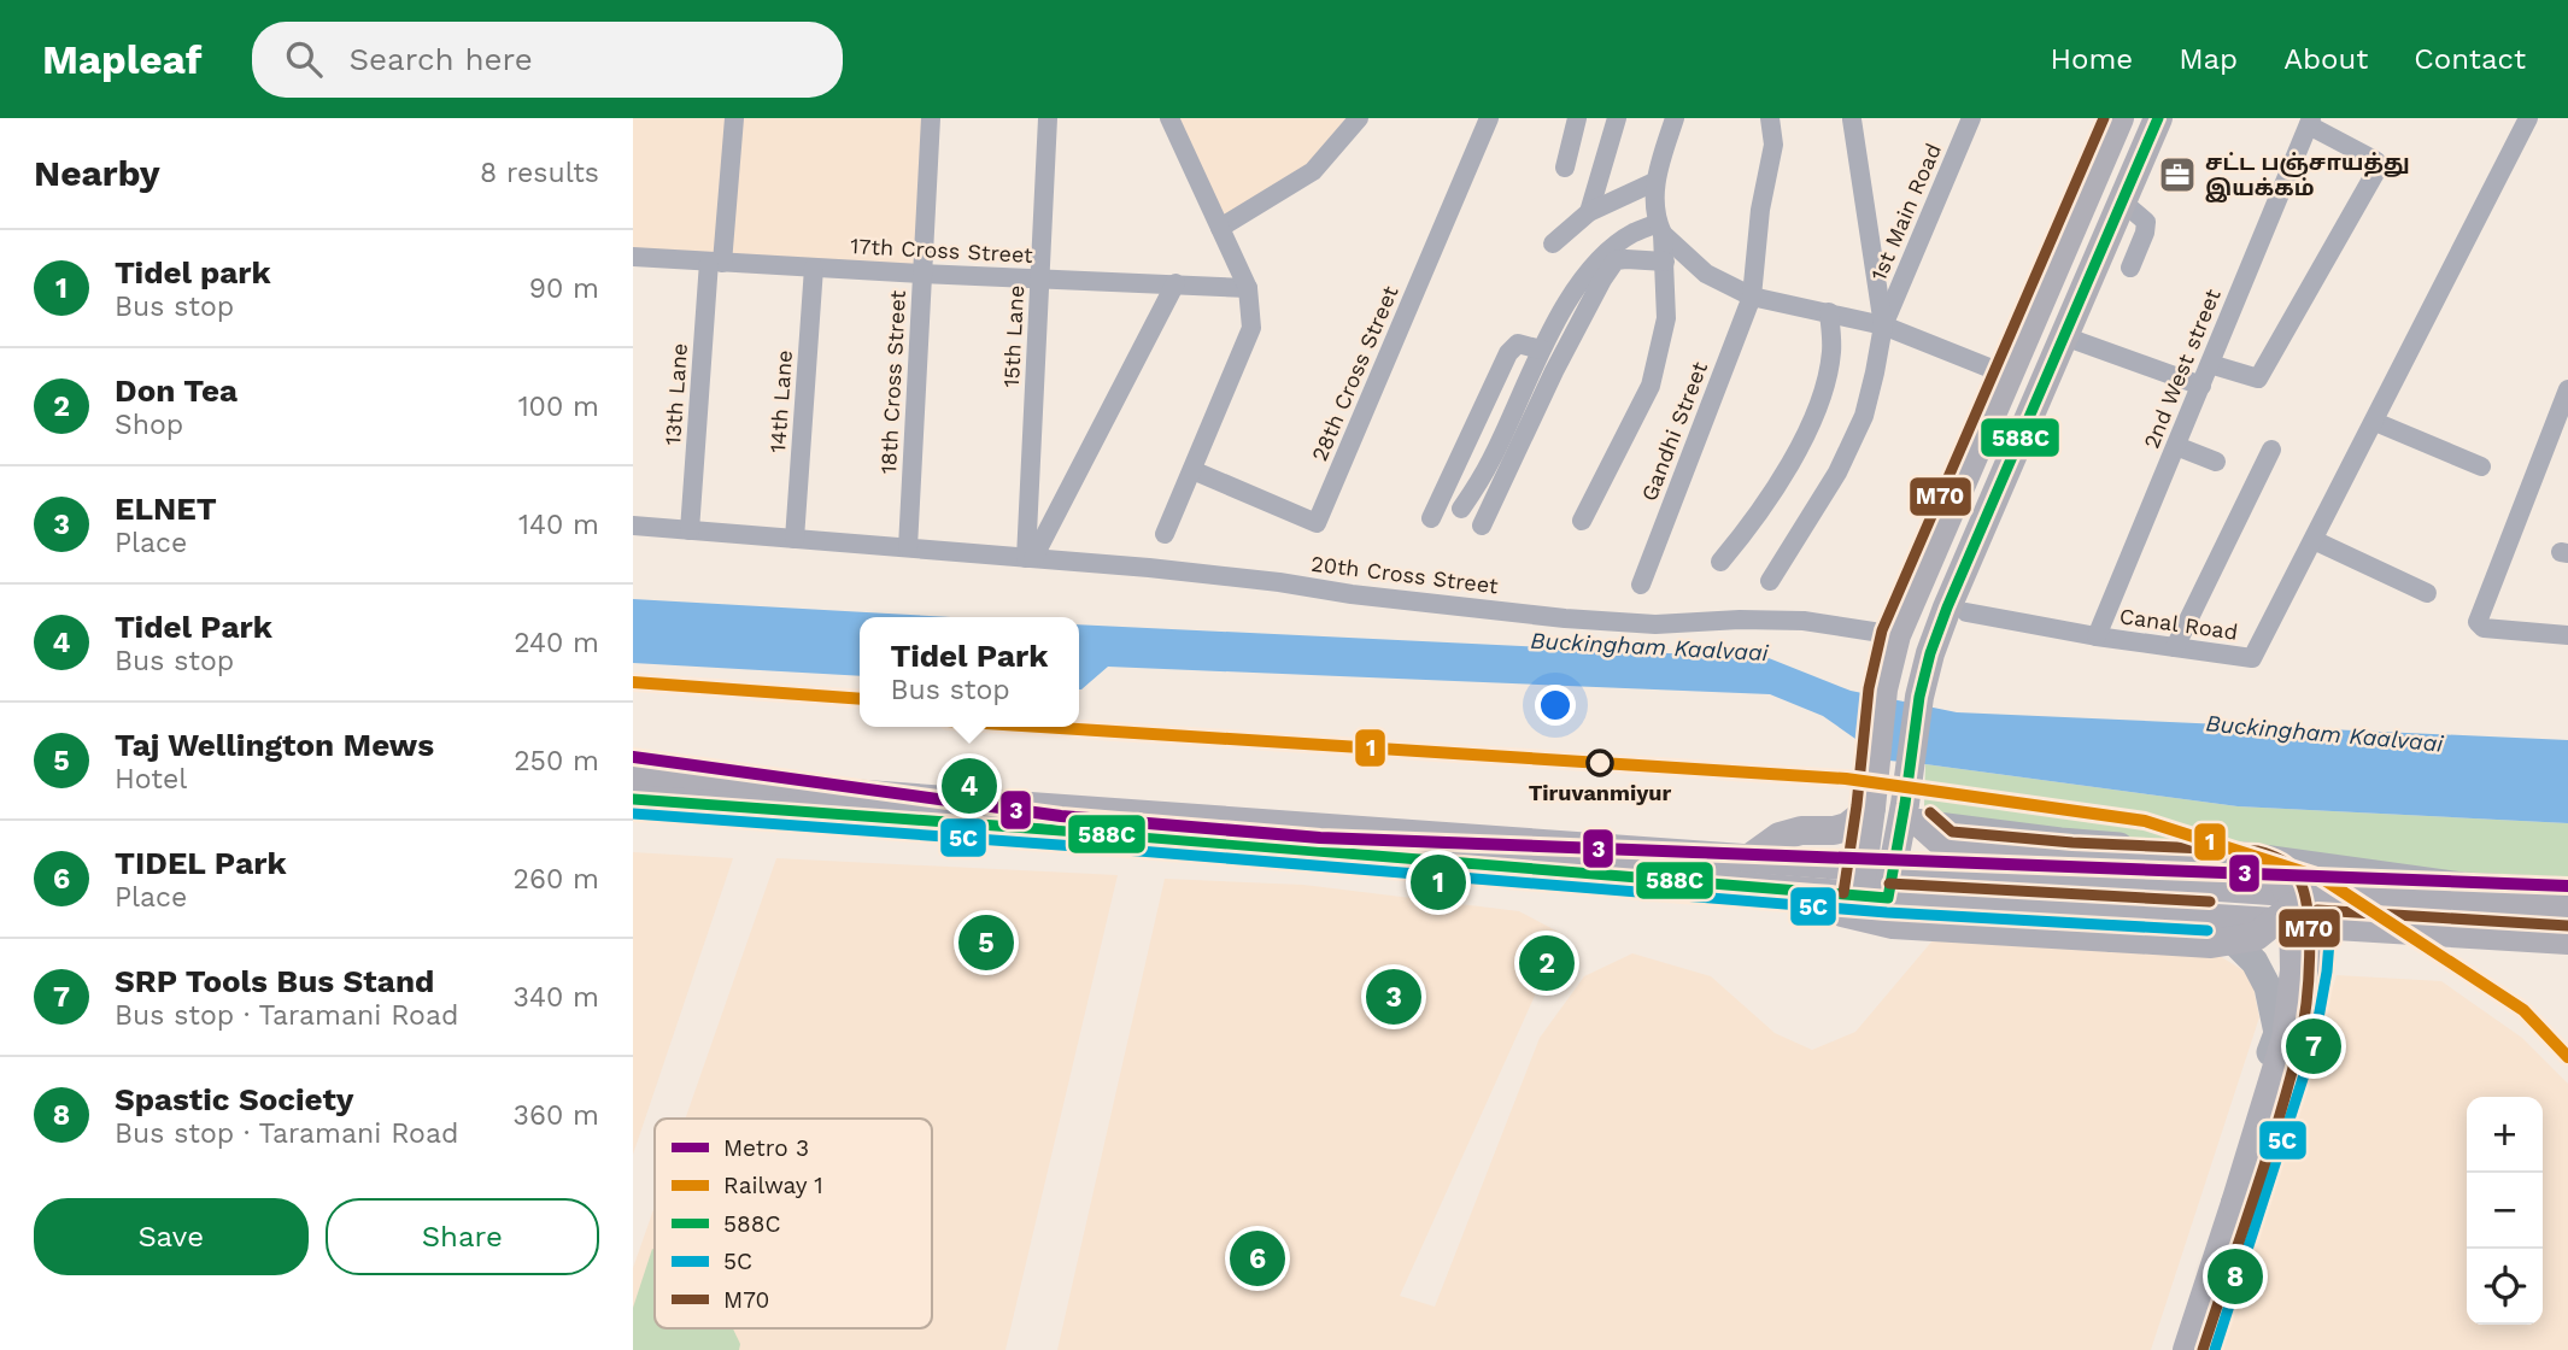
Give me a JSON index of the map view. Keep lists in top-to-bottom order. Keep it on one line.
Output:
{"streets":{"street":["1st Main Road","17th Cross Street","15th Lane","2nd West street","28th Cross Street","18th Cross Street","13th Lane","14th Lane","Gandhi Street","20th Cross Street","Canal Road"]},"crossings":[["17th Cross Street","15th Lane"],["17th Cross Street","18th Cross Street"],["17th Cross Street","13th Lane"],["17th Cross Street","14th Lane"],["15th Lane","20th Cross Street"],["2nd West street","Canal Road"],["18th Cross Street","20th Cross Street"],["13th Lane","20th Cross Street"],["14th Lane","20th Cross Street"]],"water":["Buckingham Kaalvaai"],"places":{"office":["சட்ட பஞ்சாயத்து இயக்கம்"],"other":["Tiruvanmiyur"]},"lines":["transit line 588C","transit line M70","rail line 1","metro line 3","transit line 5C"],"legend":["Metro 3","Railway 1","588C","5C","M70"],"page":{"header":"Mapleaf","search":"Search here","nav":["Home","Map","About","Contact"],"heading":["Nearby","8 results"],"list":[{"mark":"1","name":"Tidel park","note":"Bus stop","value":"90 m"},{"mark":"2","name":"Don Tea","note":"Shop","value":"100 m"},{"mark":"3","name":"ELNET","note":"Place","value":"140 m"},{"mark":"4","name":"Tidel Park","note":"Bus stop","value":"240 m"},{"mark":"5","name":"Taj Wellington Mews","note":"Hotel","value":"250 m"},{"mark":"6","name":"TIDEL Park","note":"Place","value":"260 m"},{"mark":"7","name":"SRP Tools Bus Stand","note":"Bus stop · Taramani Road","value":"340 m"},{"mark":"8","name":"Spastic Society","note":"Bus stop · Taramani Road","value":"360 m"}],"popup":["Tidel Park","Bus stop"],"pins":["4","1","5","2","3","7","6","8"],"map_buttons":["+","−"],"buttons":["Save","Share"]}}
